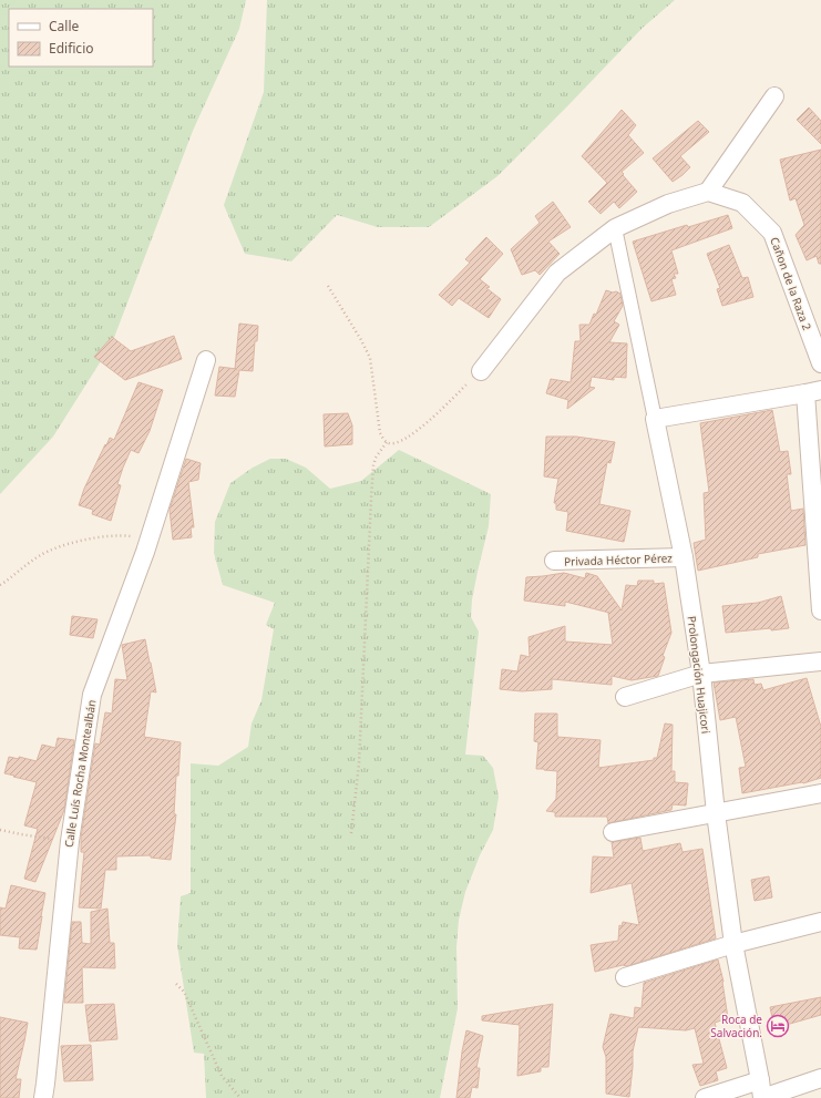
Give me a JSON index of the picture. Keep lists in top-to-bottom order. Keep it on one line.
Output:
{"streets":{"street":["Cañon de la Raza 2","Privada Héctor Pérez","Prolongación Huajicori","Calle Luís Rocha Montealbán"]},"crossings":[["Privada Héctor Pérez","Prolongación Huajicori"]],"places":{"hotel":["Roca de Salvación."]},"legend":["Calle","Edificio"]}
